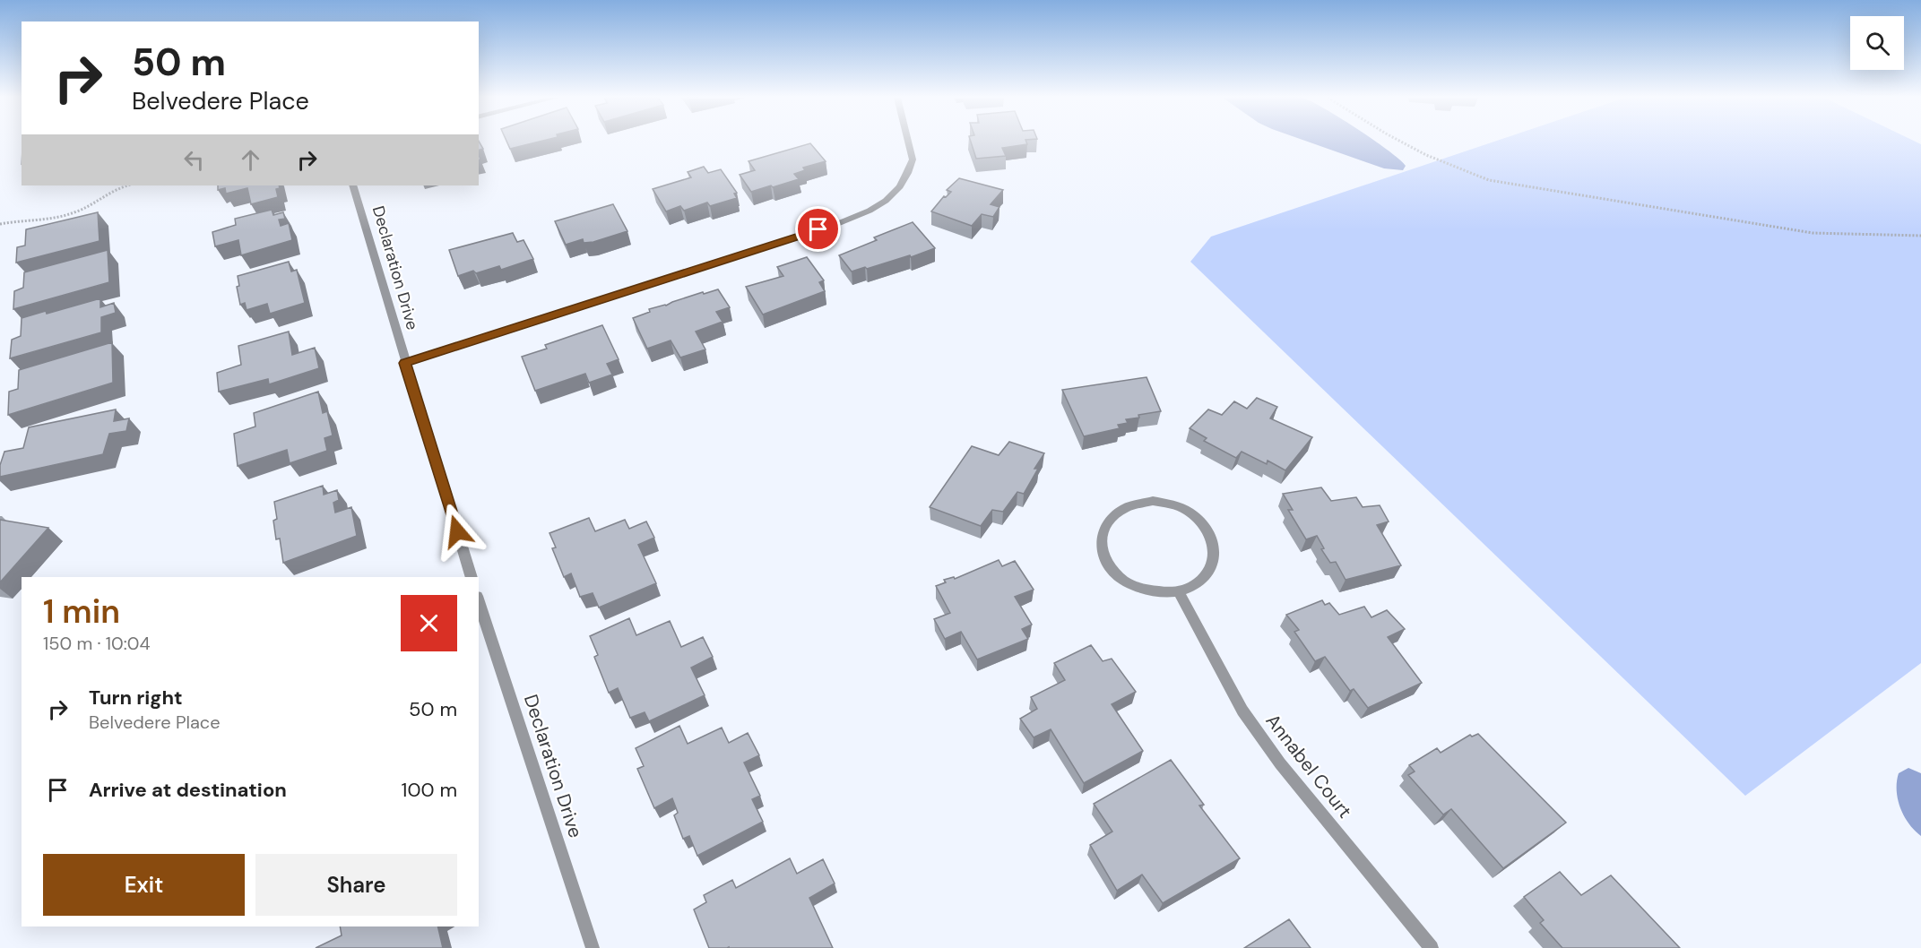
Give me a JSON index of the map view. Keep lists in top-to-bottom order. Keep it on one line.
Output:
{"streets":{"street":["Declaration Drive","Annabel Court"]},"page":{"turn":["50 m","Belvedere Place"],"heading":["1 min","150 m · 10:04"],"list":[{"name":"Turn right","note":"Belvedere Place","value":"50 m"},{"name":"Arrive at destination","value":"100 m"}],"buttons":["Exit","Share"]}}
